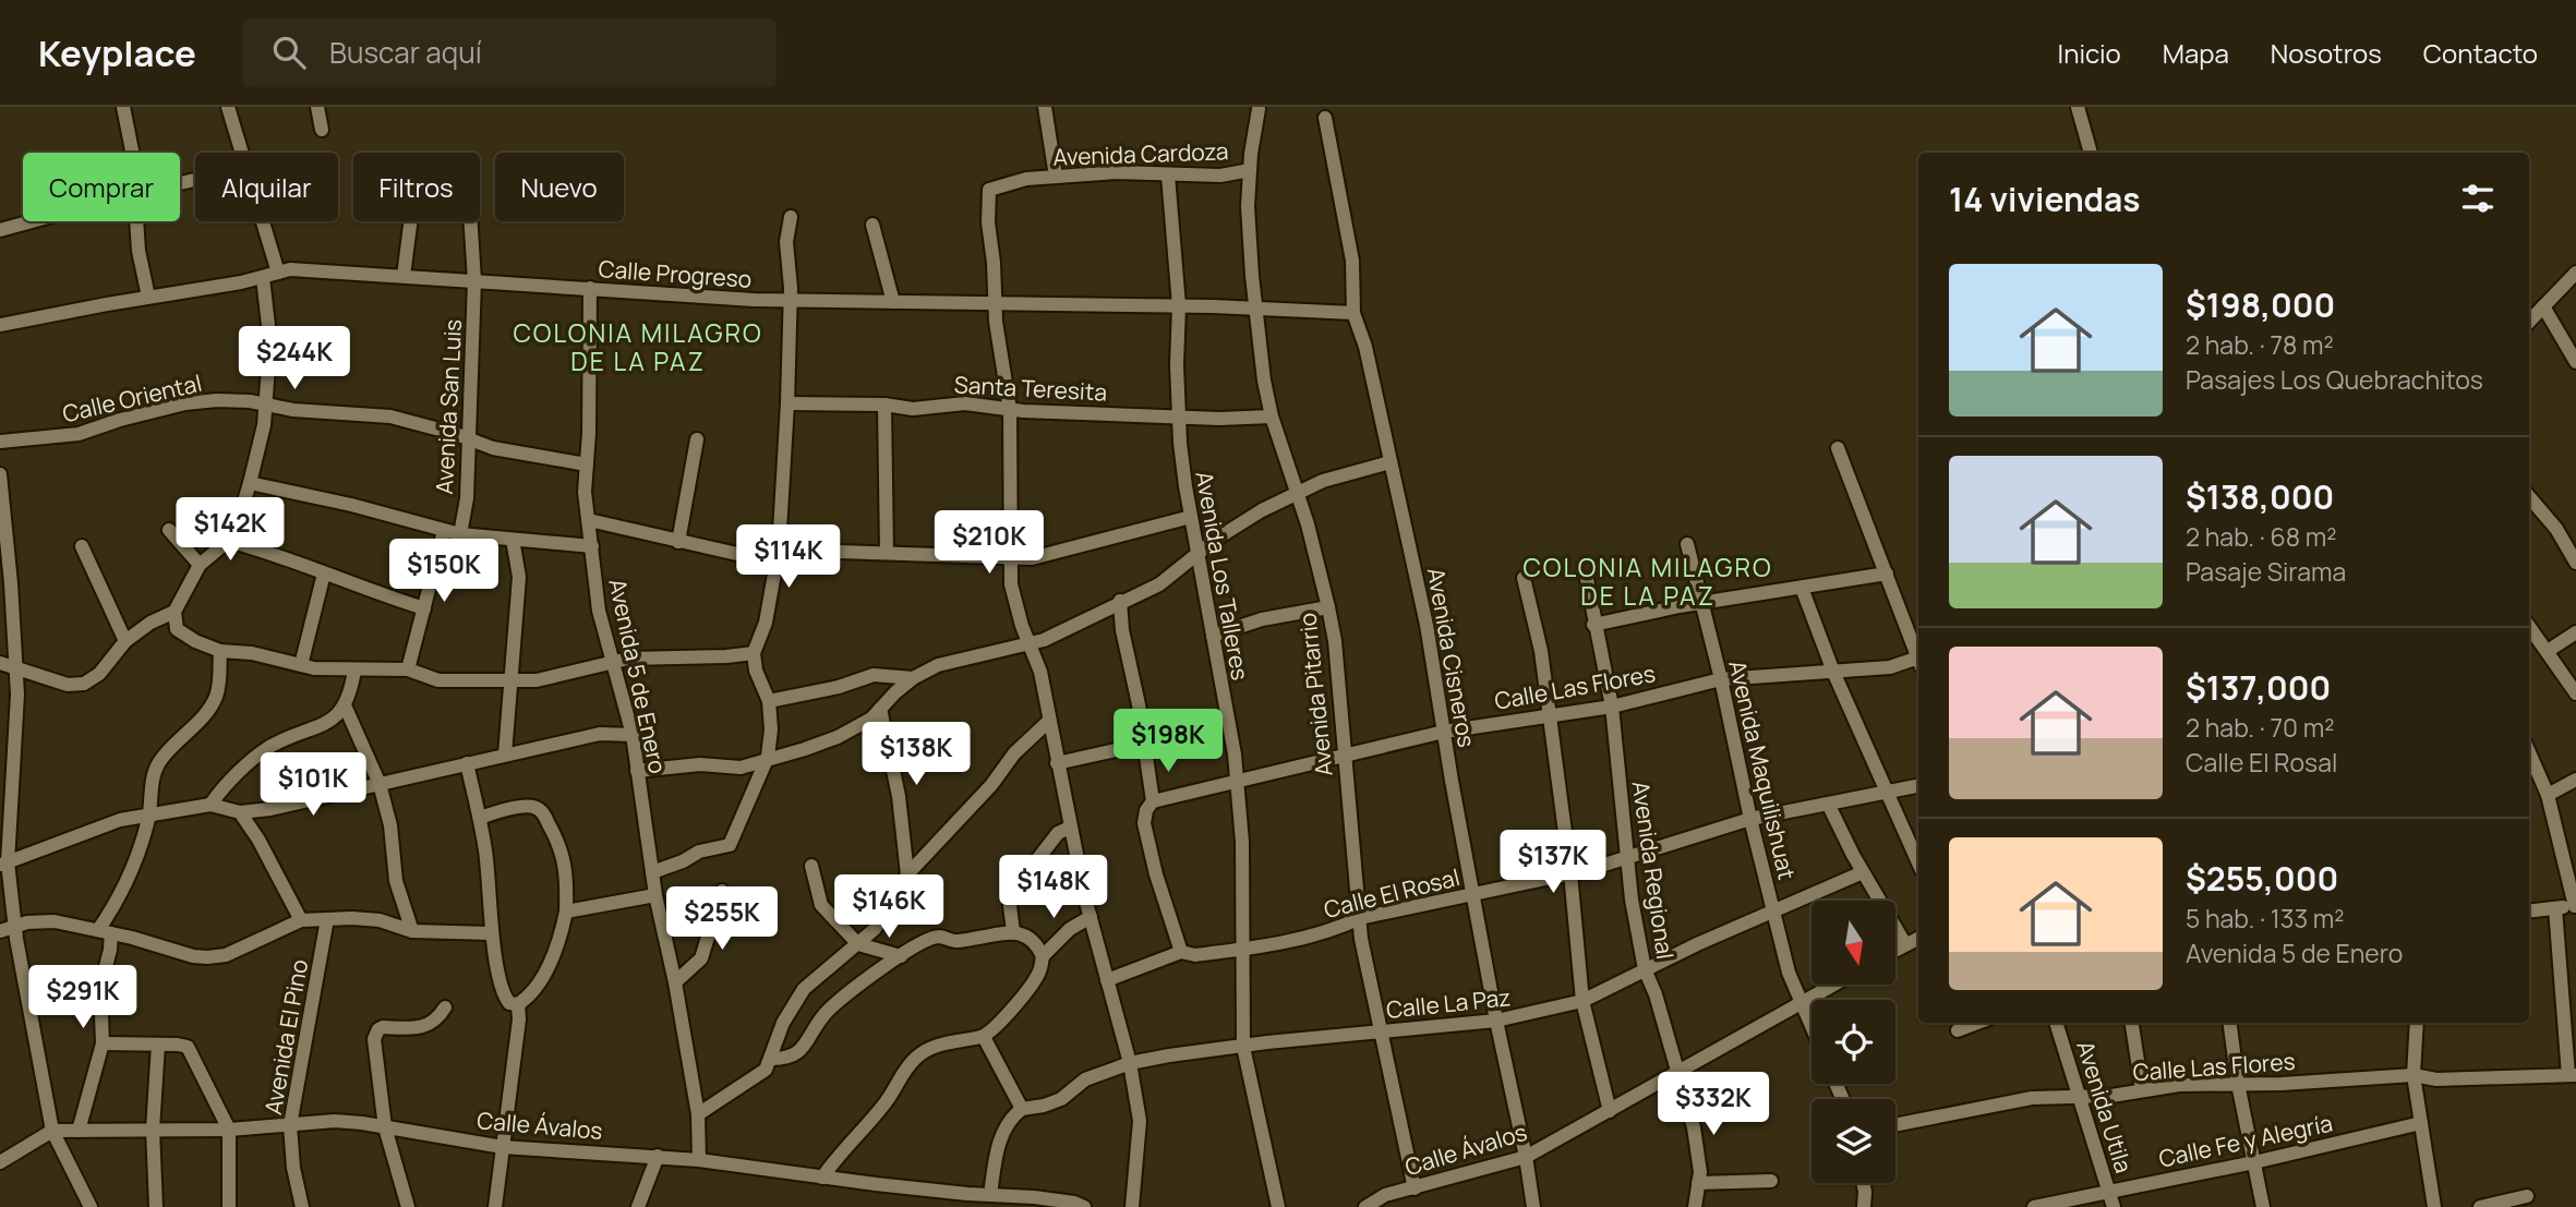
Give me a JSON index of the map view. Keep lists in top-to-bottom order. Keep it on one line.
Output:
{"streets":{"street":["Avenida Cardoza","Calle Progreso","Santa Teresita","Calle Oriental","Avenida San Luis","Avenida Los Talleres","Avenida Cisneros","Avenida 5 de Enero","Calle Las Flores","Avenida Pitarrio","Avenida Maquilishuat","Avenida Regional","Calle El Rosal","Calle La Paz","Avenida El Pino","Avenida Utila","Calle Ávalos","Calle Fe y Alegría"]},"crossings":[["Avenida Cardoza","Calle Progreso"],["Avenida Cardoza","Avenida Los Talleres"],["Avenida Cardoza","Avenida Pitarrio"],["Calle Progreso","Avenida San Luis"],["Calle Progreso","Avenida Los Talleres"],["Calle Progreso","Avenida Cisneros"],["Calle Progreso","Avenida 5 de Enero"],["Calle Progreso","Avenida Pitarrio"],["Santa Teresita","Avenida Los Talleres"],["Santa Teresita","Avenida Pitarrio"],["Calle Oriental","Avenida San Luis"],["Calle Oriental","Avenida 5 de Enero"],["Avenida Los Talleres","Calle Las Flores"],["Avenida Los Talleres","Calle El Rosal"],["Avenida Los Talleres","Calle La Paz"],["Avenida Cisneros","Calle Las Flores"],["Avenida Cisneros","Calle El Rosal"],["Avenida Cisneros","Calle La Paz"],["Avenida Cisneros","Calle Ávalos"],["Avenida 5 de Enero","Calle Ávalos"],["Calle Las Flores","Avenida Pitarrio"],["Calle Las Flores","Avenida Maquilishuat"],["Calle Las Flores","Avenida Regional"],["Calle Las Flores","Avenida Utila"],["Avenida Pitarrio","Calle El Rosal"],["Avenida Pitarrio","Calle La Paz"],["Avenida Pitarrio","Calle Ávalos"],["Avenida Maquilishuat","Calle El Rosal"],["Avenida Maquilishuat","Calle La Paz"],["Avenida Maquilishuat","Calle Ávalos"],["Avenida Regional","Calle El Rosal"],["Avenida Regional","Calle La Paz"],["Avenida Regional","Calle Ávalos"],["Avenida El Pino","Calle Ávalos"],["Avenida Utila","Calle Fe y Alegría"]],"districts":["COLONIA MILAGRO DE LA PAZ","COLONIA MILAGRO DE LA PAZ"],"north":"bottom","page":{"header":"Keyplace","search":"Buscar aquí","nav":["Inicio","Mapa","Nosotros","Contacto"],"chip":["Comprar","Alquilar","Filtros","Nuevo"],"heading":"14 viviendas","list":[{"name":"$198,000","note":"2 hab. · 78 m² · Pasajes Los Quebrachitos"},{"name":"$138,000","note":"2 hab. · 68 m² · Pasaje Sirama"},{"name":"$137,000","note":"2 hab. · 70 m² · Calle El Rosal"},{"name":"$255,000","note":"5 hab. · 133 m² · Avenida 5 de Enero"}],"price":["$244K","$142K","$210K","$114K","$150K","$198K","$138K","$101K","$137K","$148K","$146K","$255K","$291K","$332K"]}}
